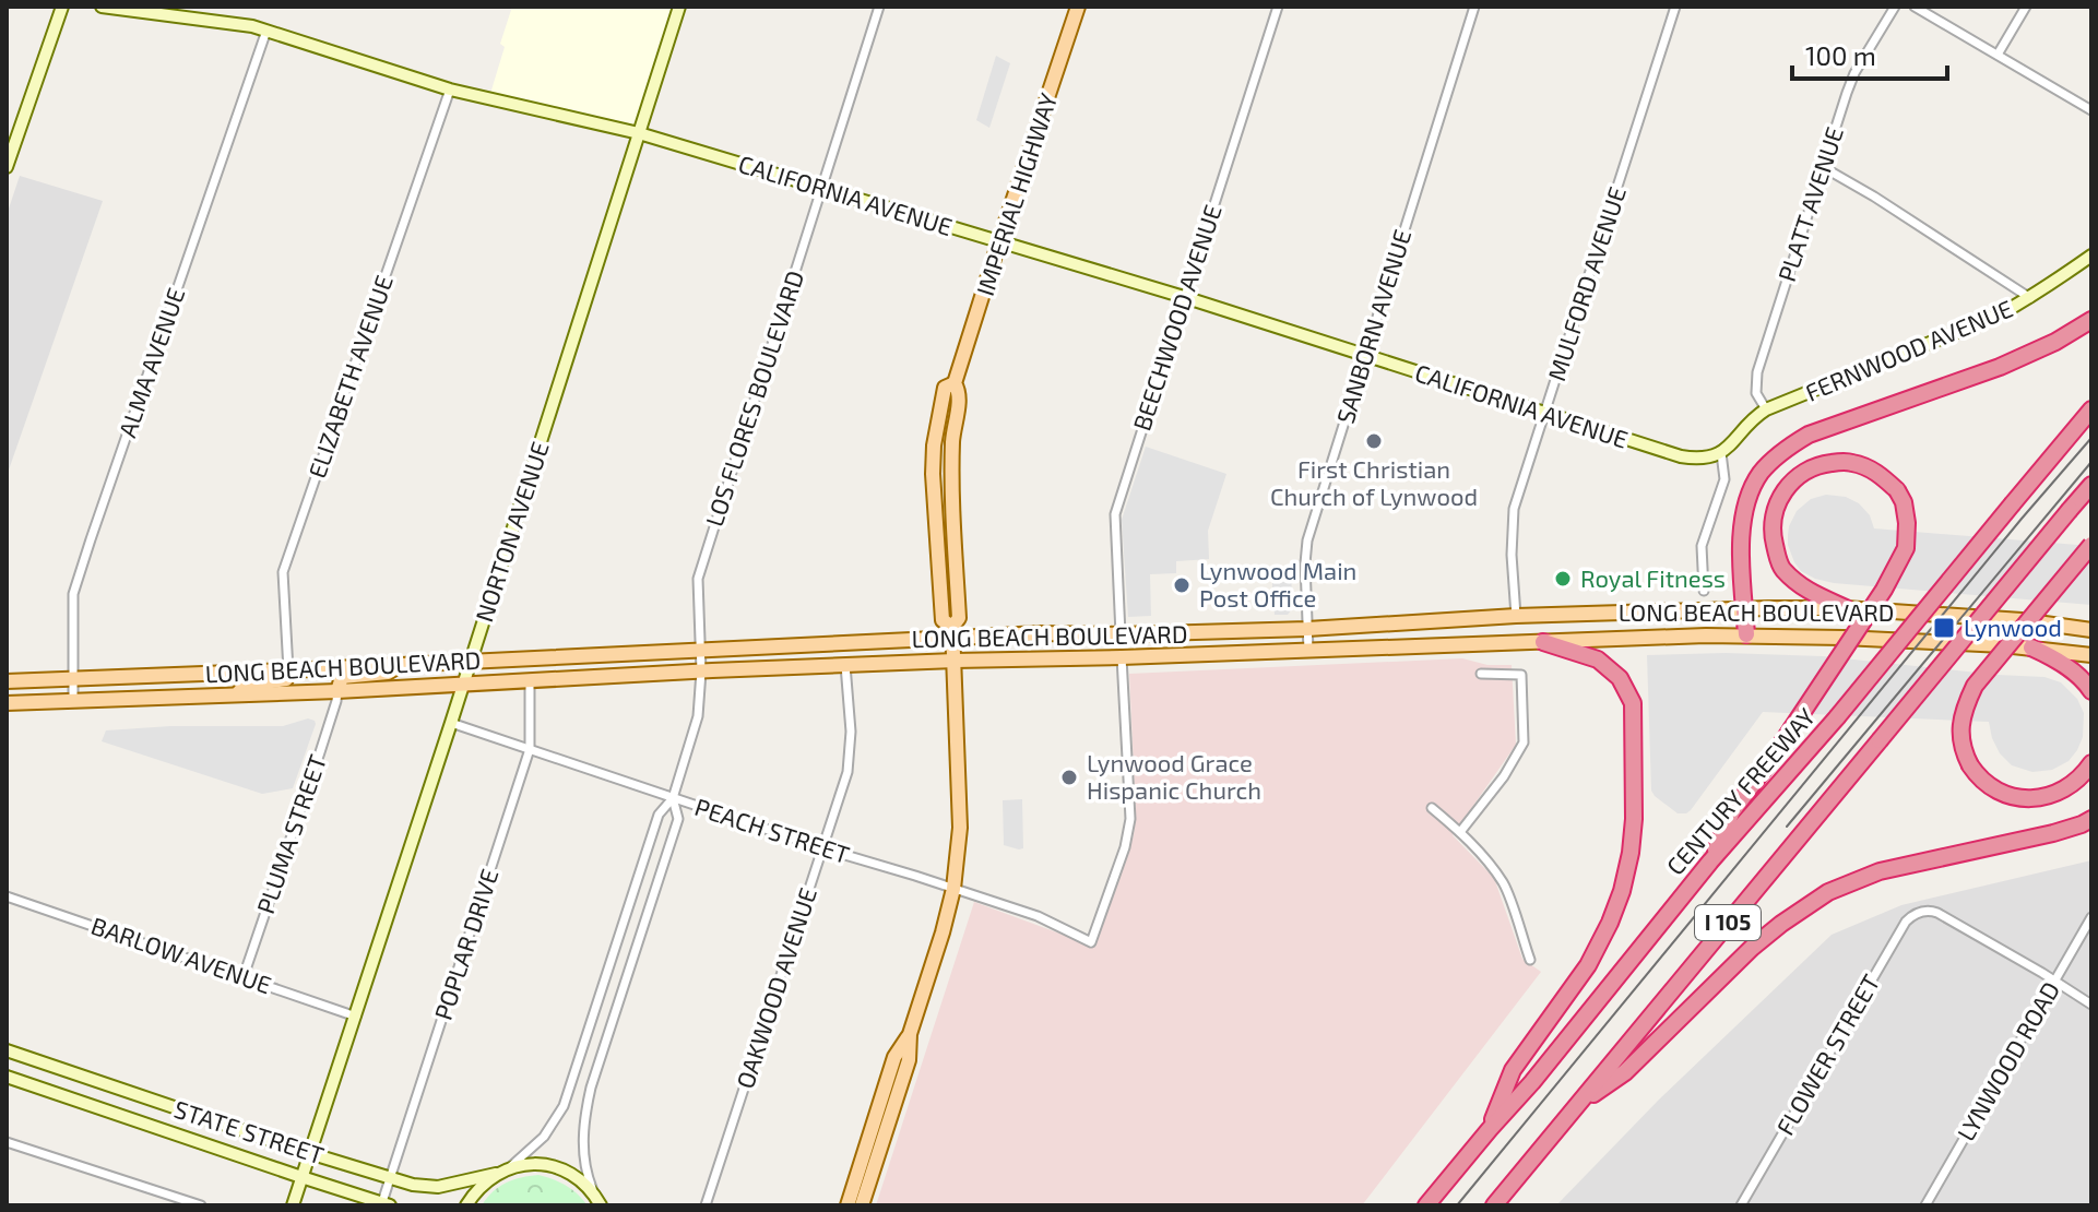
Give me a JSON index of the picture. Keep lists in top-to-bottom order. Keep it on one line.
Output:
{"streets":{"highway":["CENTURY FREEWAY","I 105"],"main road":["IMPERIAL HIGHWAY","LONG BEACH BOULEVARD"],"street":["CALIFORNIA AVENUE","PLATT AVENUE","MULFORD AVENUE","BEECHWOOD AVENUE","SANBORN AVENUE","FERNWOOD AVENUE","ALMA AVENUE","ELIZABETH AVENUE","LOS FLORES BOULEVARD","NORTON AVENUE","PEACH STREET","PLUMA STREET","POPLAR DRIVE","BARLOW AVENUE","OAKWOOD AVENUE","FLOWER STREET","LYNWOOD ROAD","STATE STREET"]},"crossings":[["IMPERIAL HIGHWAY","CALIFORNIA AVENUE"],["IMPERIAL HIGHWAY","LONG BEACH BOULEVARD"],["IMPERIAL HIGHWAY","PEACH STREET"],["CALIFORNIA AVENUE","MULFORD AVENUE"],["CALIFORNIA AVENUE","BEECHWOOD AVENUE"],["CALIFORNIA AVENUE","SANBORN AVENUE"],["CALIFORNIA AVENUE","ALMA AVENUE"],["CALIFORNIA AVENUE","ELIZABETH AVENUE"],["CALIFORNIA AVENUE","LOS FLORES BOULEVARD"],["CALIFORNIA AVENUE","NORTON AVENUE"],["PLATT AVENUE","FERNWOOD AVENUE"],["MULFORD AVENUE","LONG BEACH BOULEVARD"],["BEECHWOOD AVENUE","LONG BEACH BOULEVARD"],["SANBORN AVENUE","LONG BEACH BOULEVARD"],["ALMA AVENUE","LONG BEACH BOULEVARD"],["ELIZABETH AVENUE","LONG BEACH BOULEVARD"],["LOS FLORES BOULEVARD","LONG BEACH BOULEVARD"],["LOS FLORES BOULEVARD","PEACH STREET"],["NORTON AVENUE","LONG BEACH BOULEVARD"],["NORTON AVENUE","PEACH STREET"],["NORTON AVENUE","BARLOW AVENUE"],["NORTON AVENUE","STATE STREET"],["LONG BEACH BOULEVARD","PEACH STREET"],["LONG BEACH BOULEVARD","PLUMA STREET"],["LONG BEACH BOULEVARD","POPLAR DRIVE"],["LONG BEACH BOULEVARD","OAKWOOD AVENUE"],["PEACH STREET","POPLAR DRIVE"],["PEACH STREET","OAKWOOD AVENUE"],["PLUMA STREET","BARLOW AVENUE"],["POPLAR DRIVE","STATE STREET"],["FLOWER STREET","LYNWOOD ROAD"]],"places":{"other":["First Christian Church of Lynwood","Royal Fitness","Lynwood Main Post Office","Lynwood Grace Hispanic Church"],"transit":["Lynwood"]},"scale_bar":"100 m"}
